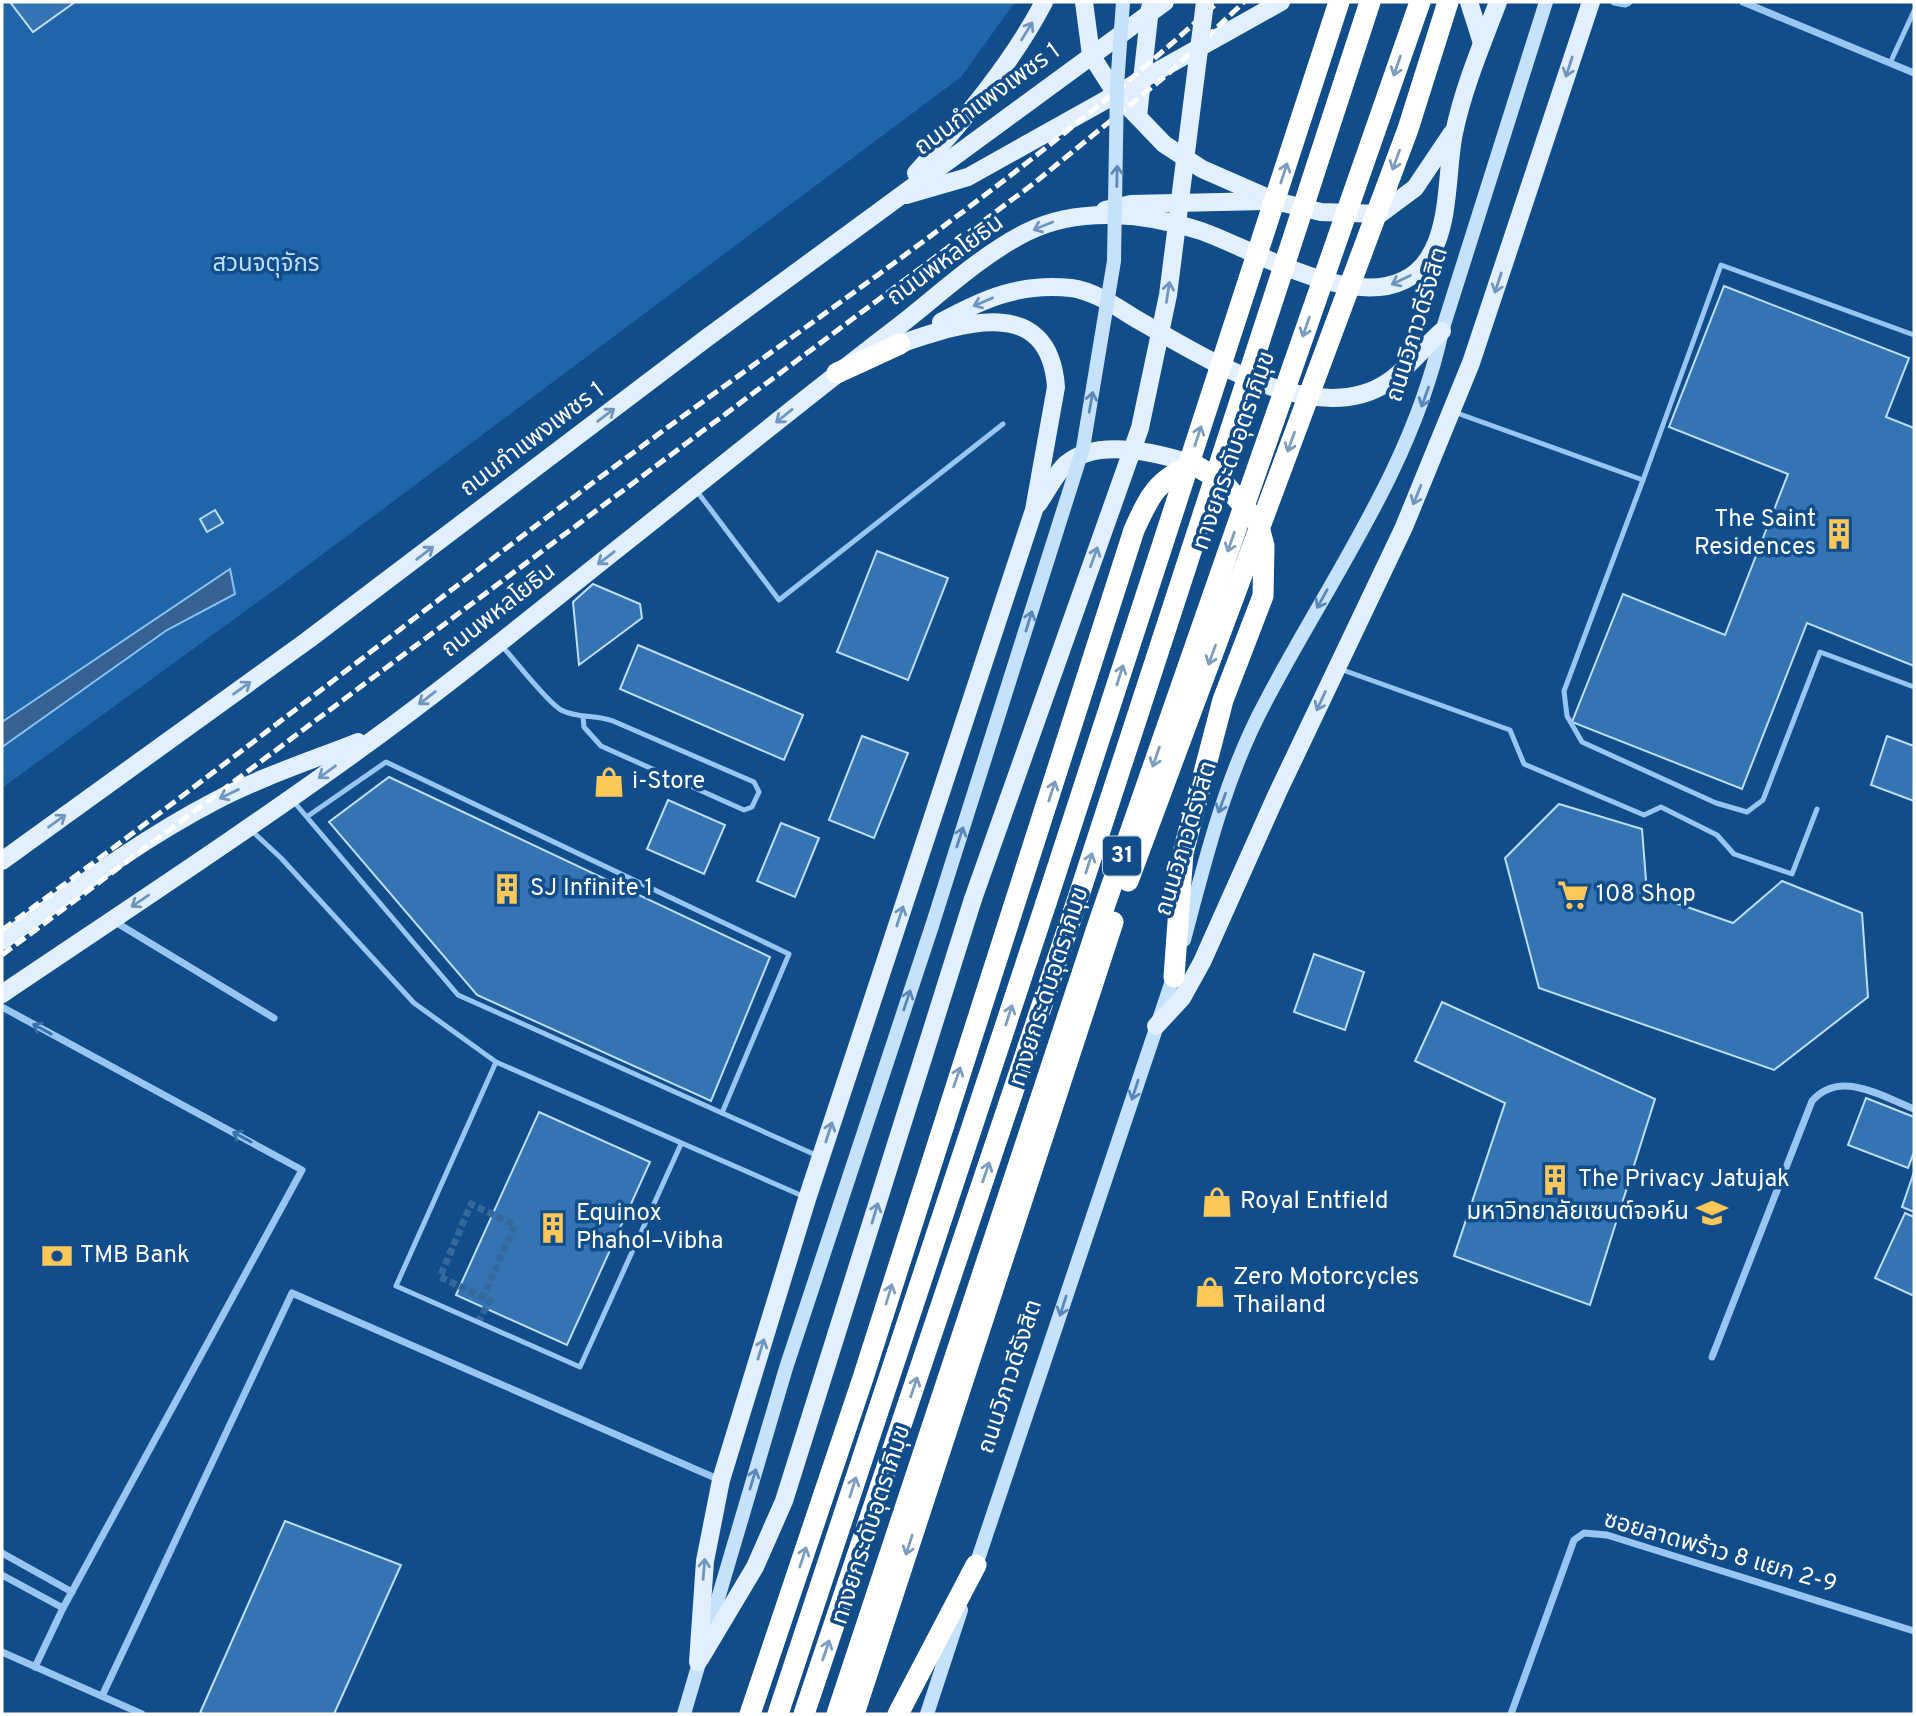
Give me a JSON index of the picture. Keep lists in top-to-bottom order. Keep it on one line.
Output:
{"streets":{"highway":["ถนนวิภาวดีรังสิต","ทางยกระดับอุตราภิมุข","31"],"main road":["ถนนกำแพงเพชร 1","ถนนพหลโยธิน"],"street":["ซอยลาดพร้าว 8 แยก 2-9"]},"one_way":["ถนนกำแพงเพชร 1","ถนนพหลโยธิน"],"parks":["สวนจตุจักร"],"places":{"building":["The Saint Residences","SJ Infinite 1","The Privacy Jatujak","Equinox Phahol–Vibha"],"shop":["i-Store","Royal Entfield","Zero Motorcycles Thailand"],"supermarket":["108 Shop"],"school or university":["มหาวิทยาลัยเซนต์จอห์น"],"bank":["TMB Bank"]}}
